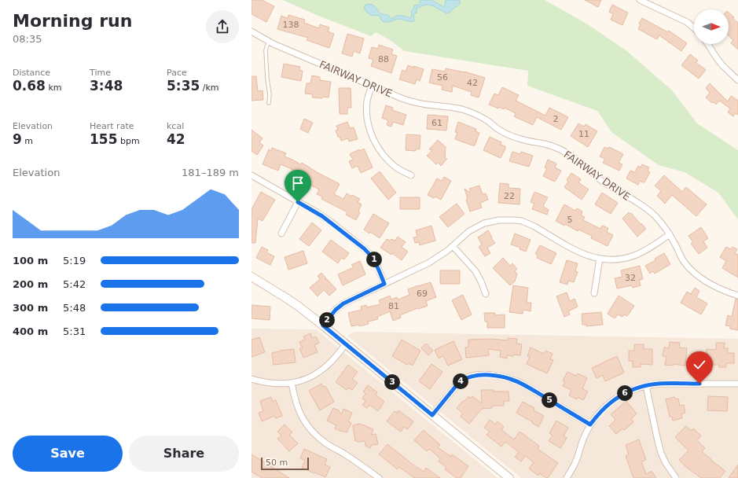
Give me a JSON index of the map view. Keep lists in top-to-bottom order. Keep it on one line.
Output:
{"streets":{"street":["FAIRWAY DRIVE"]},"house_numbers":["138","88","56","42","2","61","11","22","5","32","69","81"],"scale_bar":"50 m","north":"right","page":{"heading":["Morning run","08:35"],"stats":[["Distance","0.68 km"],["Time","3:48"],["Pace","5:35 /km"],["Elevation","9 m"],["Heart rate","155 bpm"],["kcal","42"]],"chart":["Elevation","181–189 m"],"list":[{"name":"100 m","note":"5:19"},{"name":"200 m","note":"5:42"},{"name":"300 m","note":"5:48"},{"name":"400 m","note":"5:31"}],"pins":["1","2","4","3","6","5"],"buttons":["Save","Share"],"scale":"50 m"}}
